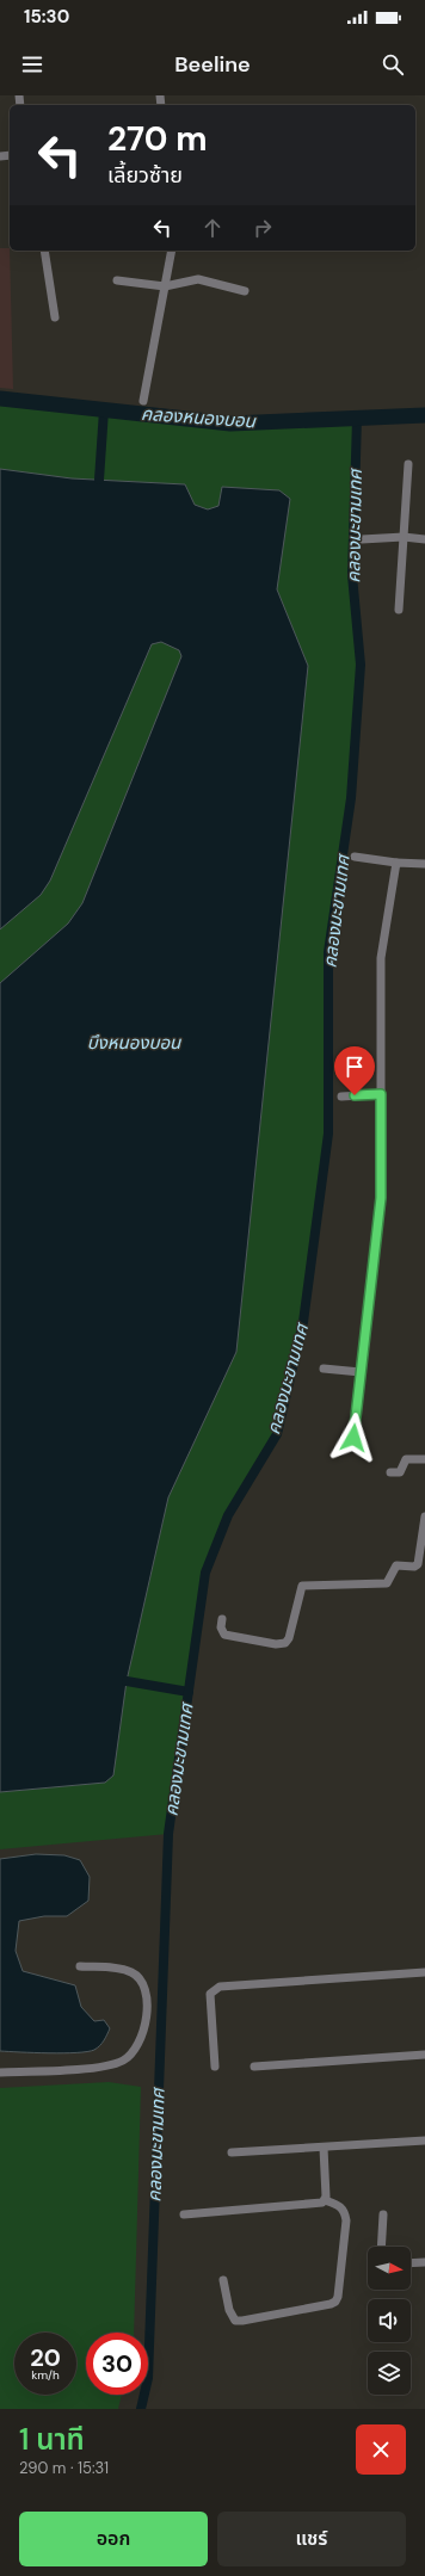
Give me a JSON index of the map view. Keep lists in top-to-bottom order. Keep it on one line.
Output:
{"water":["คลองหนองบอน","คลองมะขามเทศ","บึงหนองบอน"],"north":"right","page":{"status":"15:30","header":"Beeline","turn":["270 m","เลี้ยวซ้าย"],"speed":"20 km/h","limit":"30","heading":["1 นาที","290 m · 15:31"],"buttons":["ออก","แชร์"]}}
